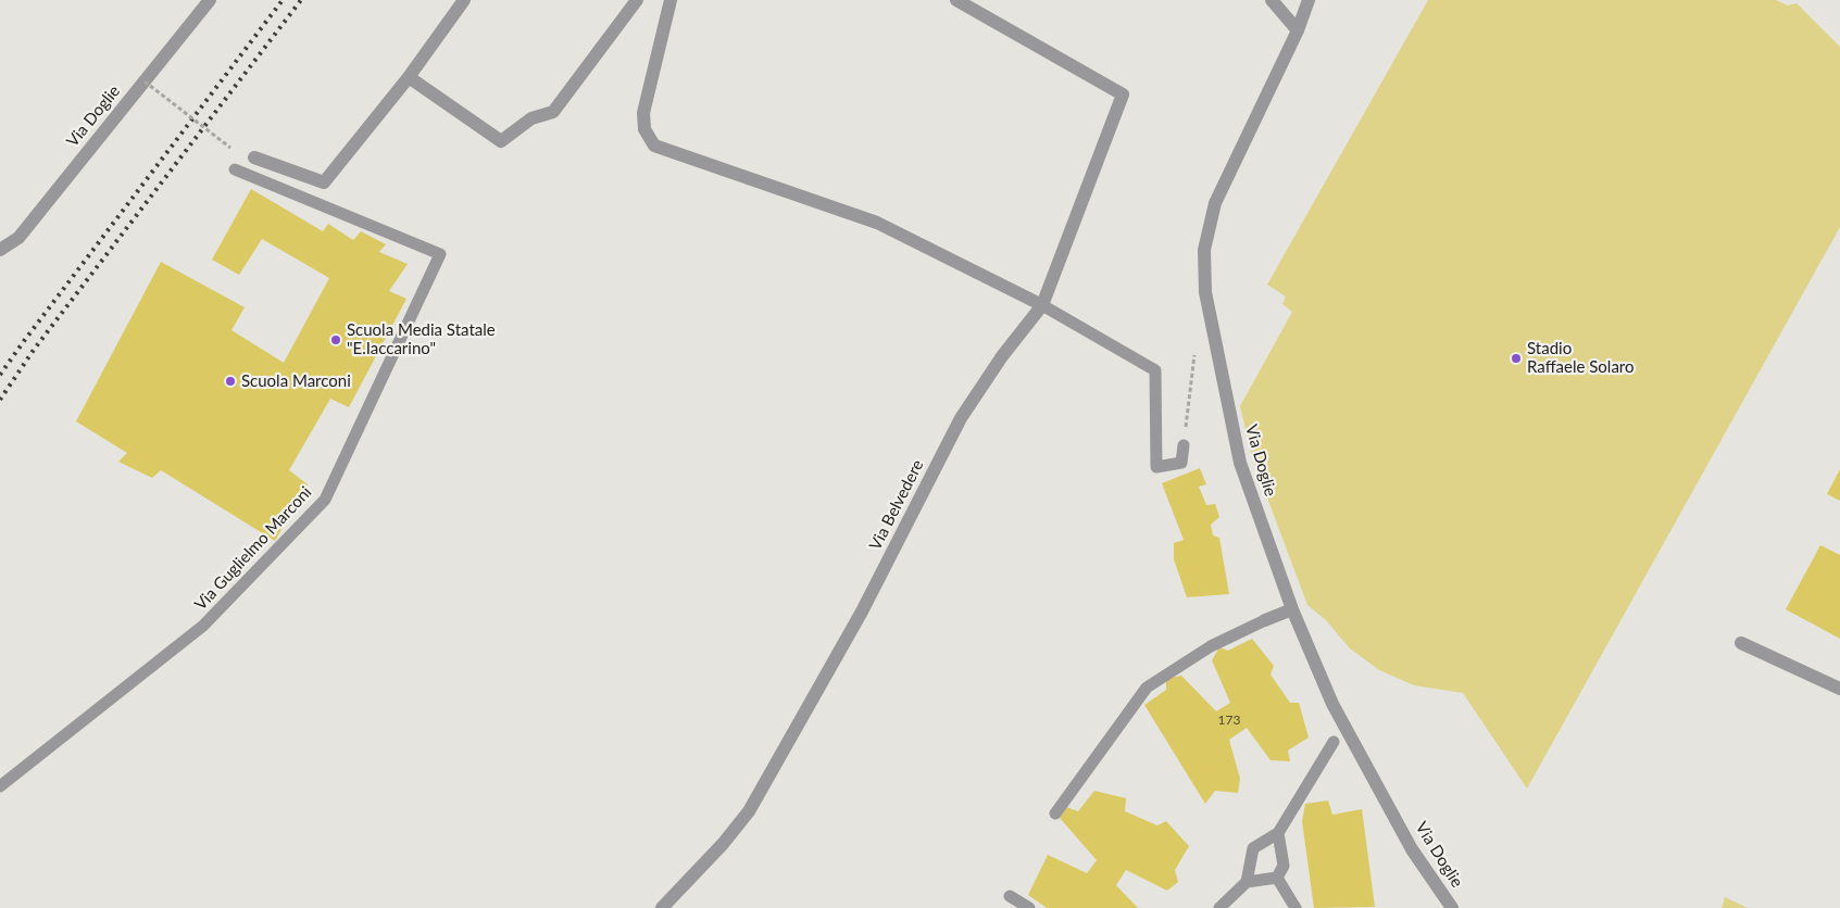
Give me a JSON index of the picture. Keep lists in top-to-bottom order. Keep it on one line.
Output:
{"streets":{"street":["Via Doglie","Via Belvedere"],"lane":["Via Guglielmo Marconi"]},"places":["Scuola Media Statale \"E.Iaccarino\"","Stadio Raffaele Solaro","Scuola Marconi"],"house_numbers":["173"]}
